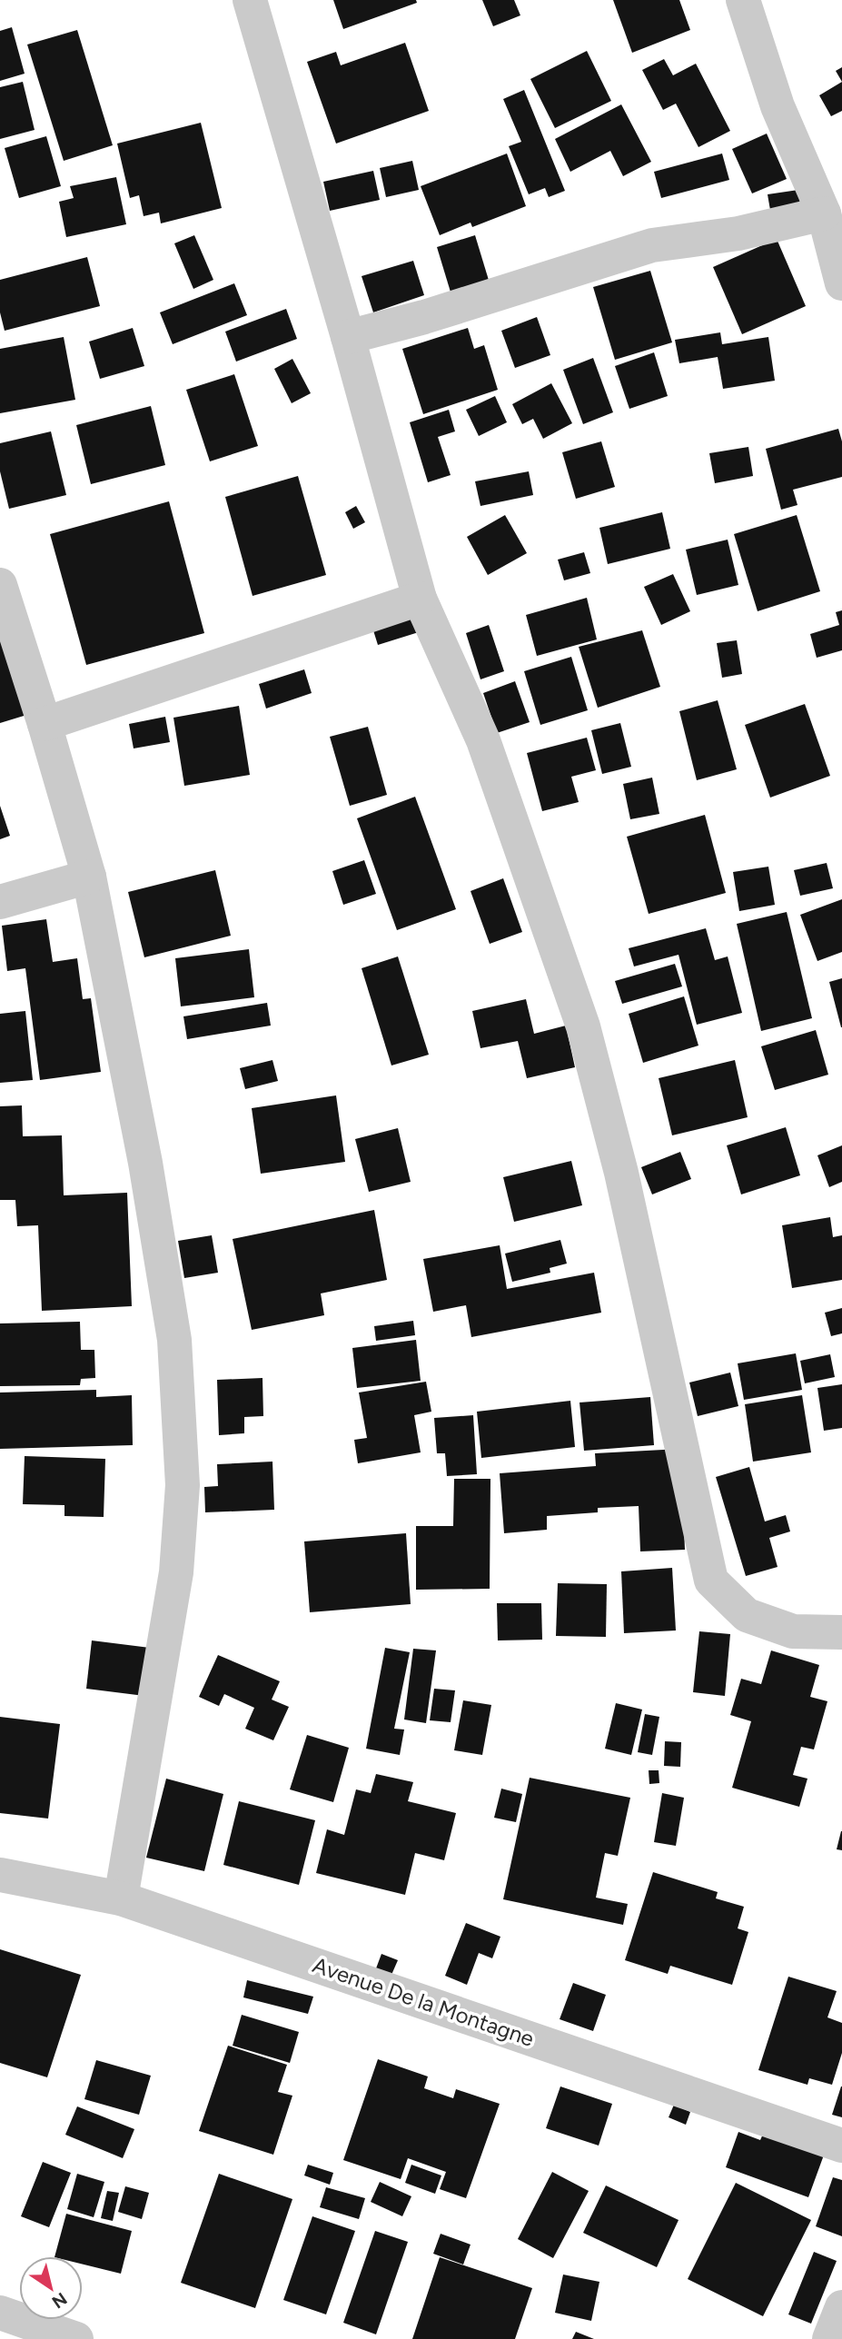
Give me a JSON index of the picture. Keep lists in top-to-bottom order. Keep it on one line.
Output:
{"streets":{"street":["Avenue De la Montagne"]},"north":"bottom right"}
